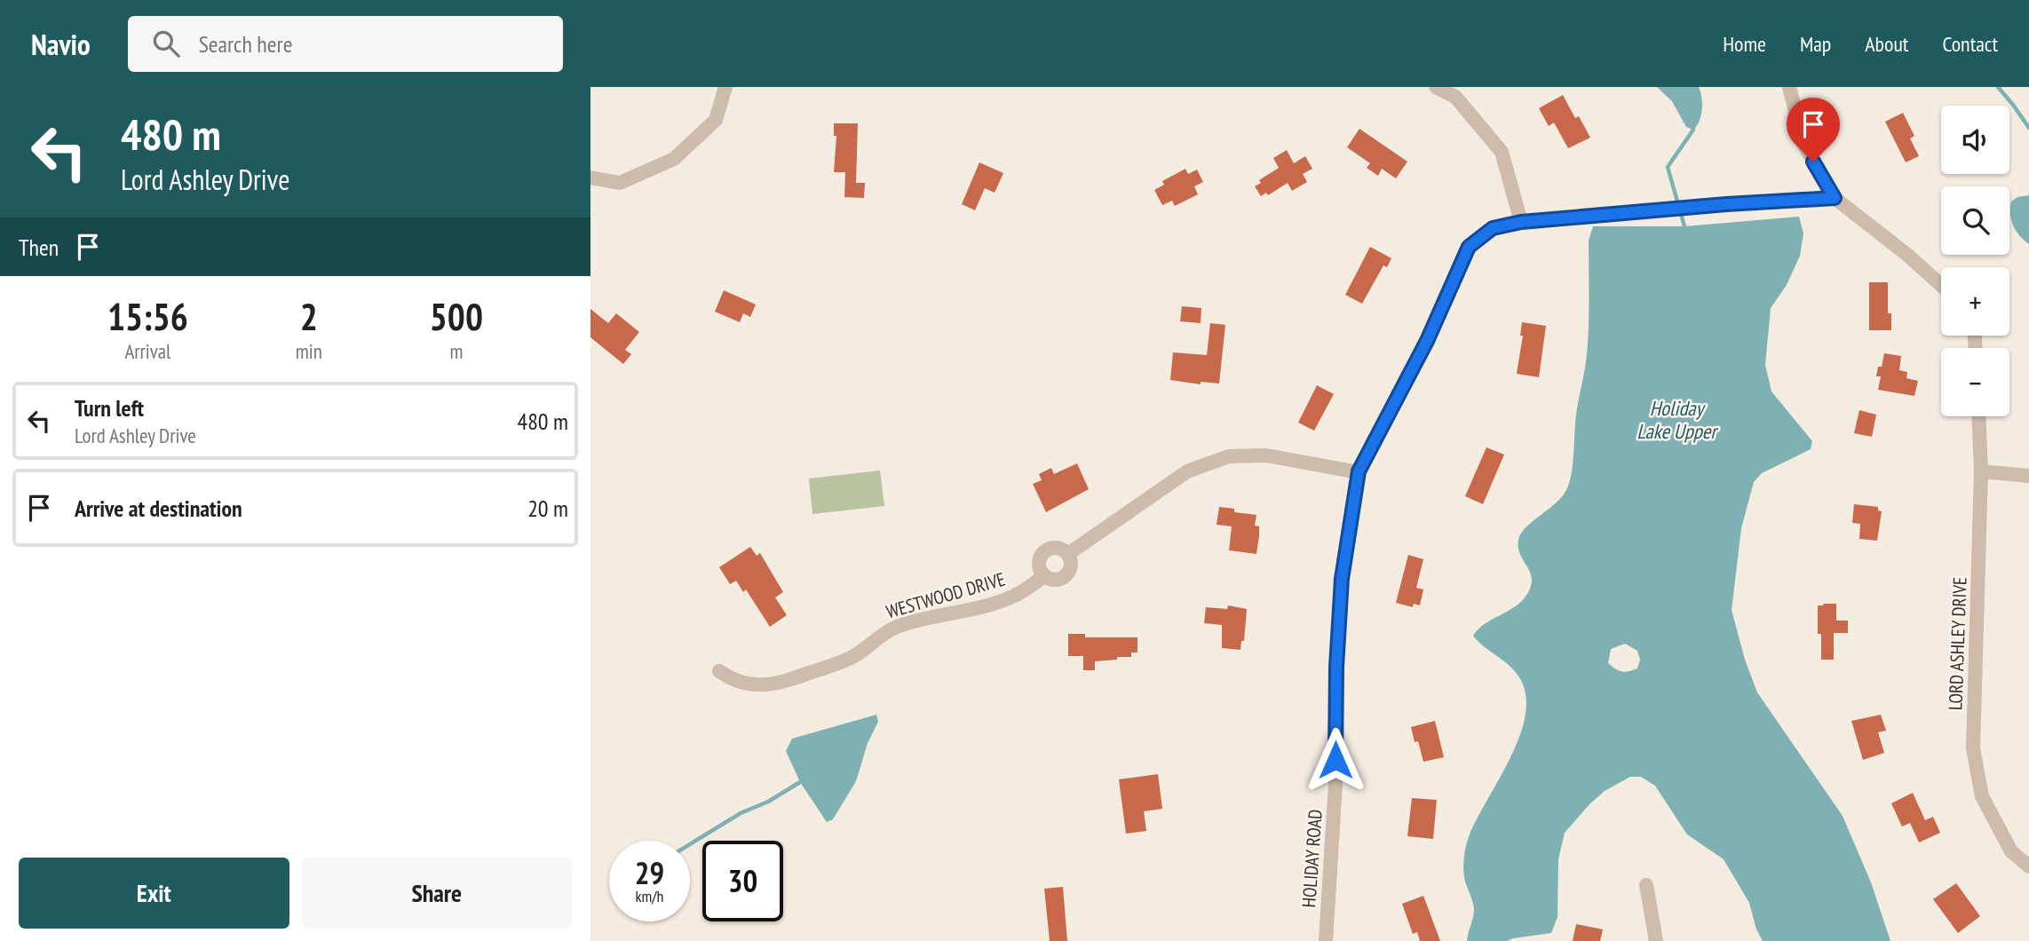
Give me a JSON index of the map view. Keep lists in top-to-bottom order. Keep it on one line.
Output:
{"streets":{"street":["WESTWOOD DRIVE","LORD ASHLEY DRIVE","HOLIDAY ROAD"]},"water":["Holiday Lake Upper"],"page":{"header":"Navio","search":"Search here","nav":["Home","Map","About","Contact"],"turn":["480 m","Lord Ashley Drive"],"map_buttons":["+","−"],"then":"Then","eta":["15:56","Arrival","2","min","500","m"],"list":[{"name":"Turn left","note":"Lord Ashley Drive","value":"480 m"},{"name":"Arrive at destination","value":"20 m"}],"speed":"29 km/h","limit":"30","buttons":["Exit","Share"]}}
